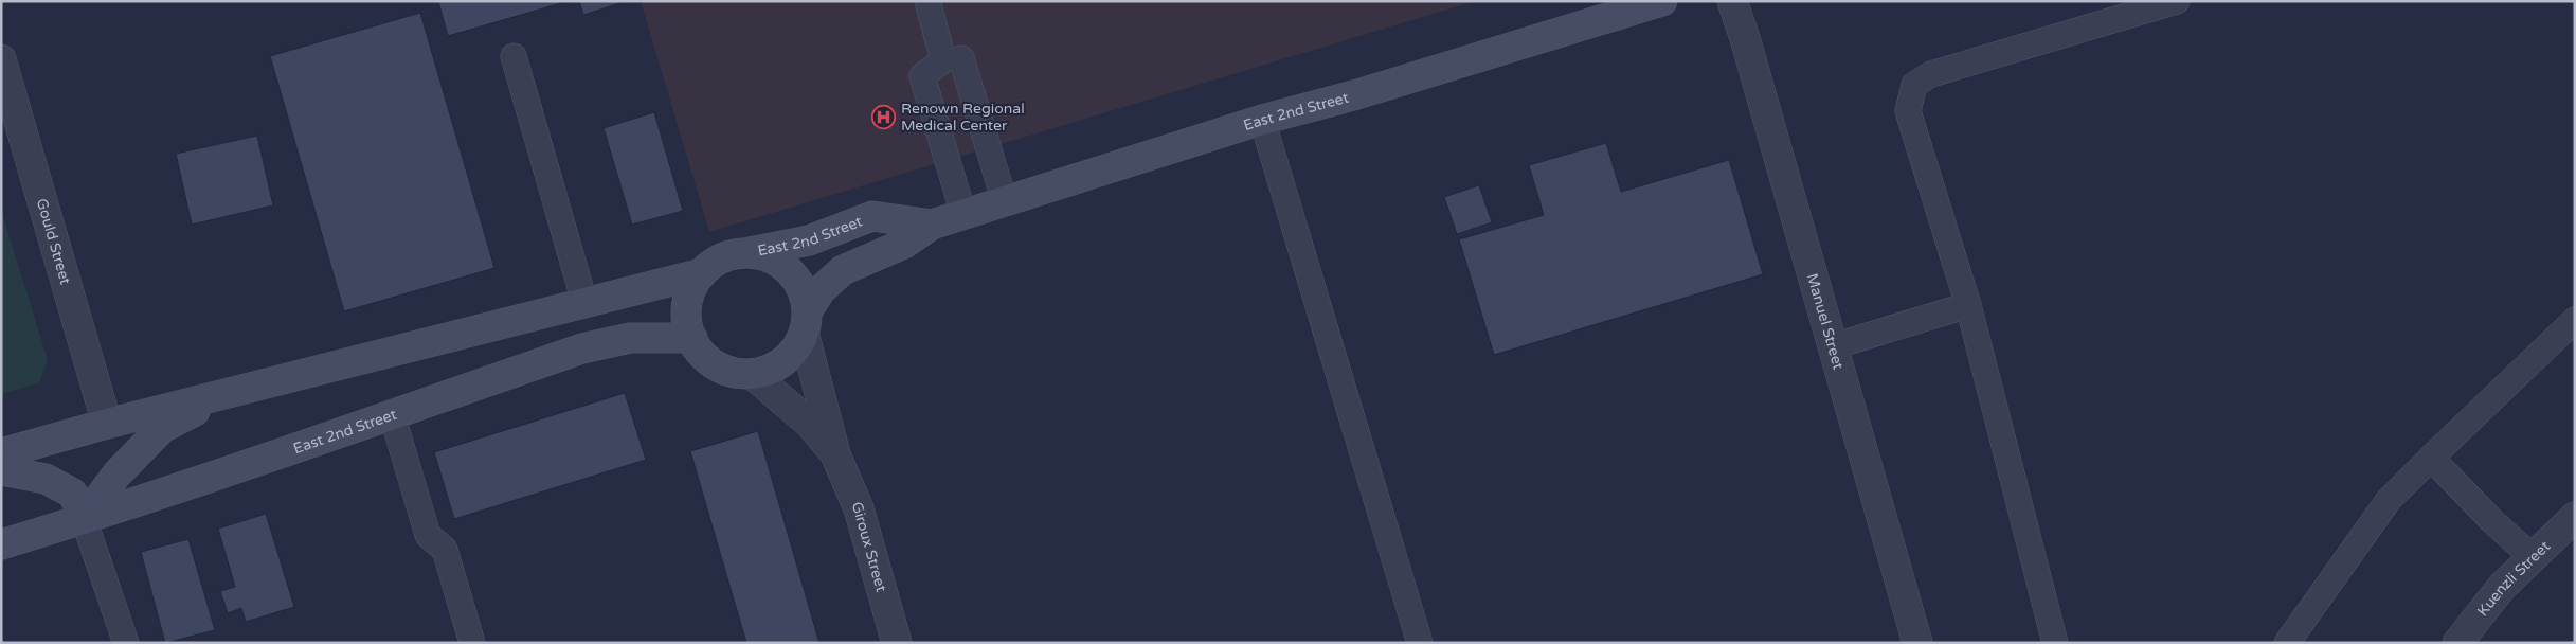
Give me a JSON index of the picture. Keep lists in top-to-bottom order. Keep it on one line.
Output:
{"streets":{"main road":["East 2nd Street"],"street":["Gould Street","Manuel Street","Giroux Street","Kuenzli Street"]},"crossings":[["East 2nd Street","Giroux Street"]],"places":{"hospital":["Renown Regional Medical Center"]}}
